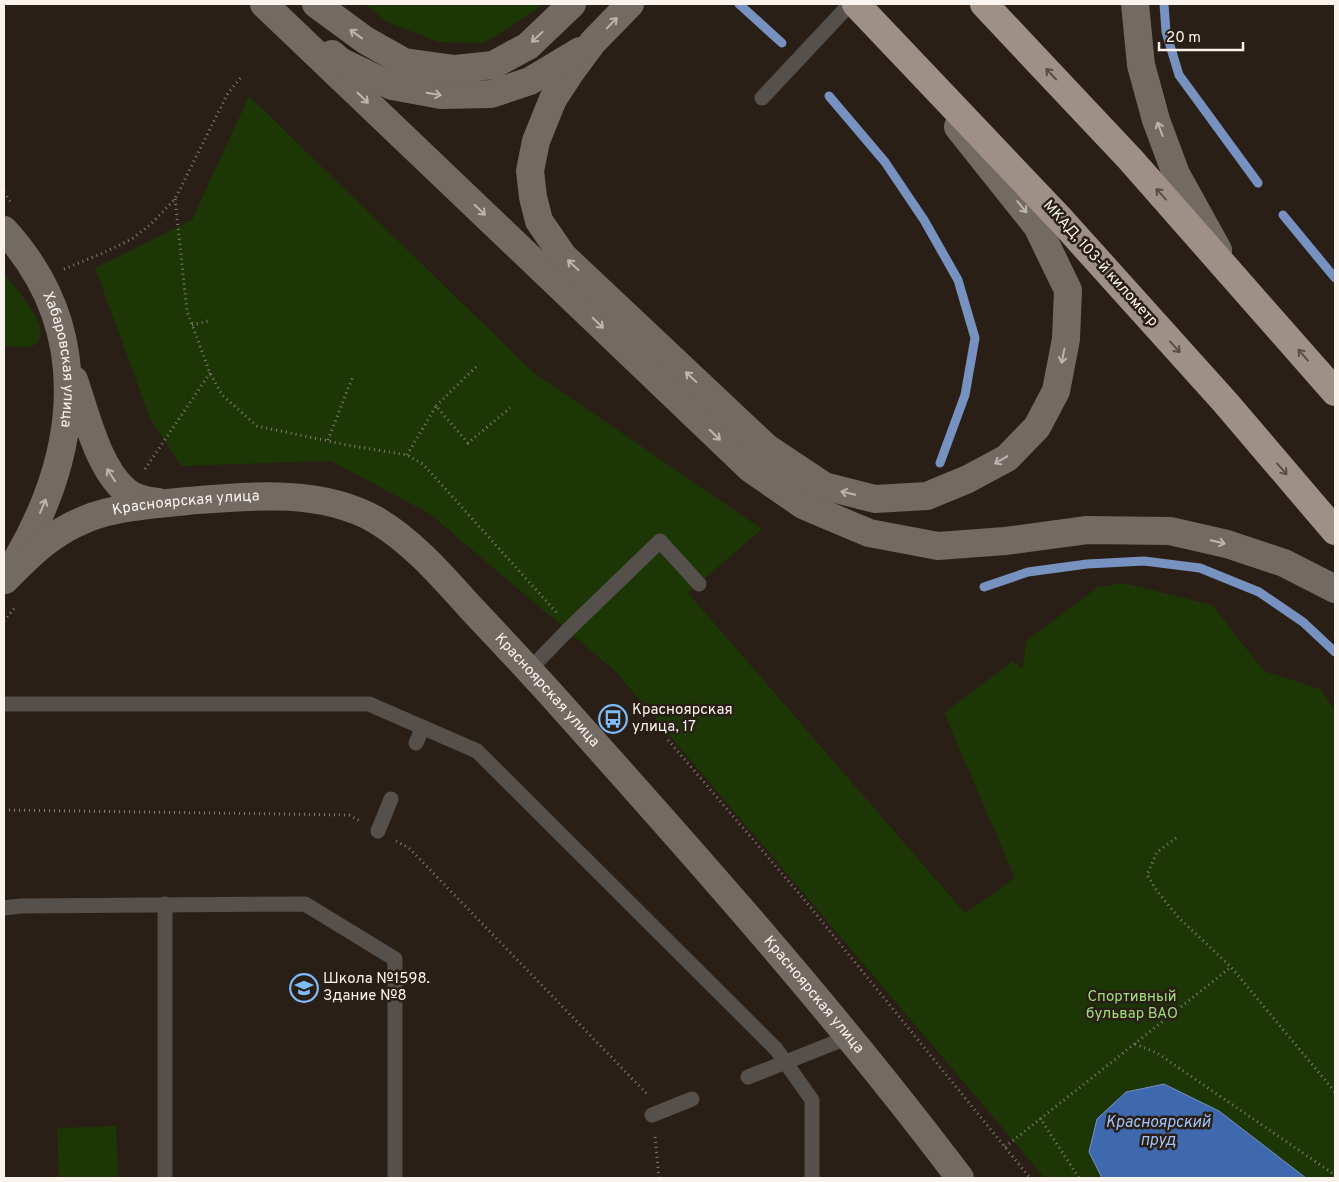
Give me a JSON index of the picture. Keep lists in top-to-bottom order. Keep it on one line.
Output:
{"streets":{"highway":["МКАД, 103-й километр"],"main road":["Хабаровская улица","Красноярская улица"]},"crossings":[["Хабаровская улица","Красноярская улица"]],"one_way":["Хабаровская улица"],"water":["Красноярский пруд"],"parks":["Спортивный бульвар ВАО"],"places":{"bus stop":["Красноярская улица, 17"],"school or university":["Школа №1598. Здание №8"]},"scale_bar":"20 m"}
